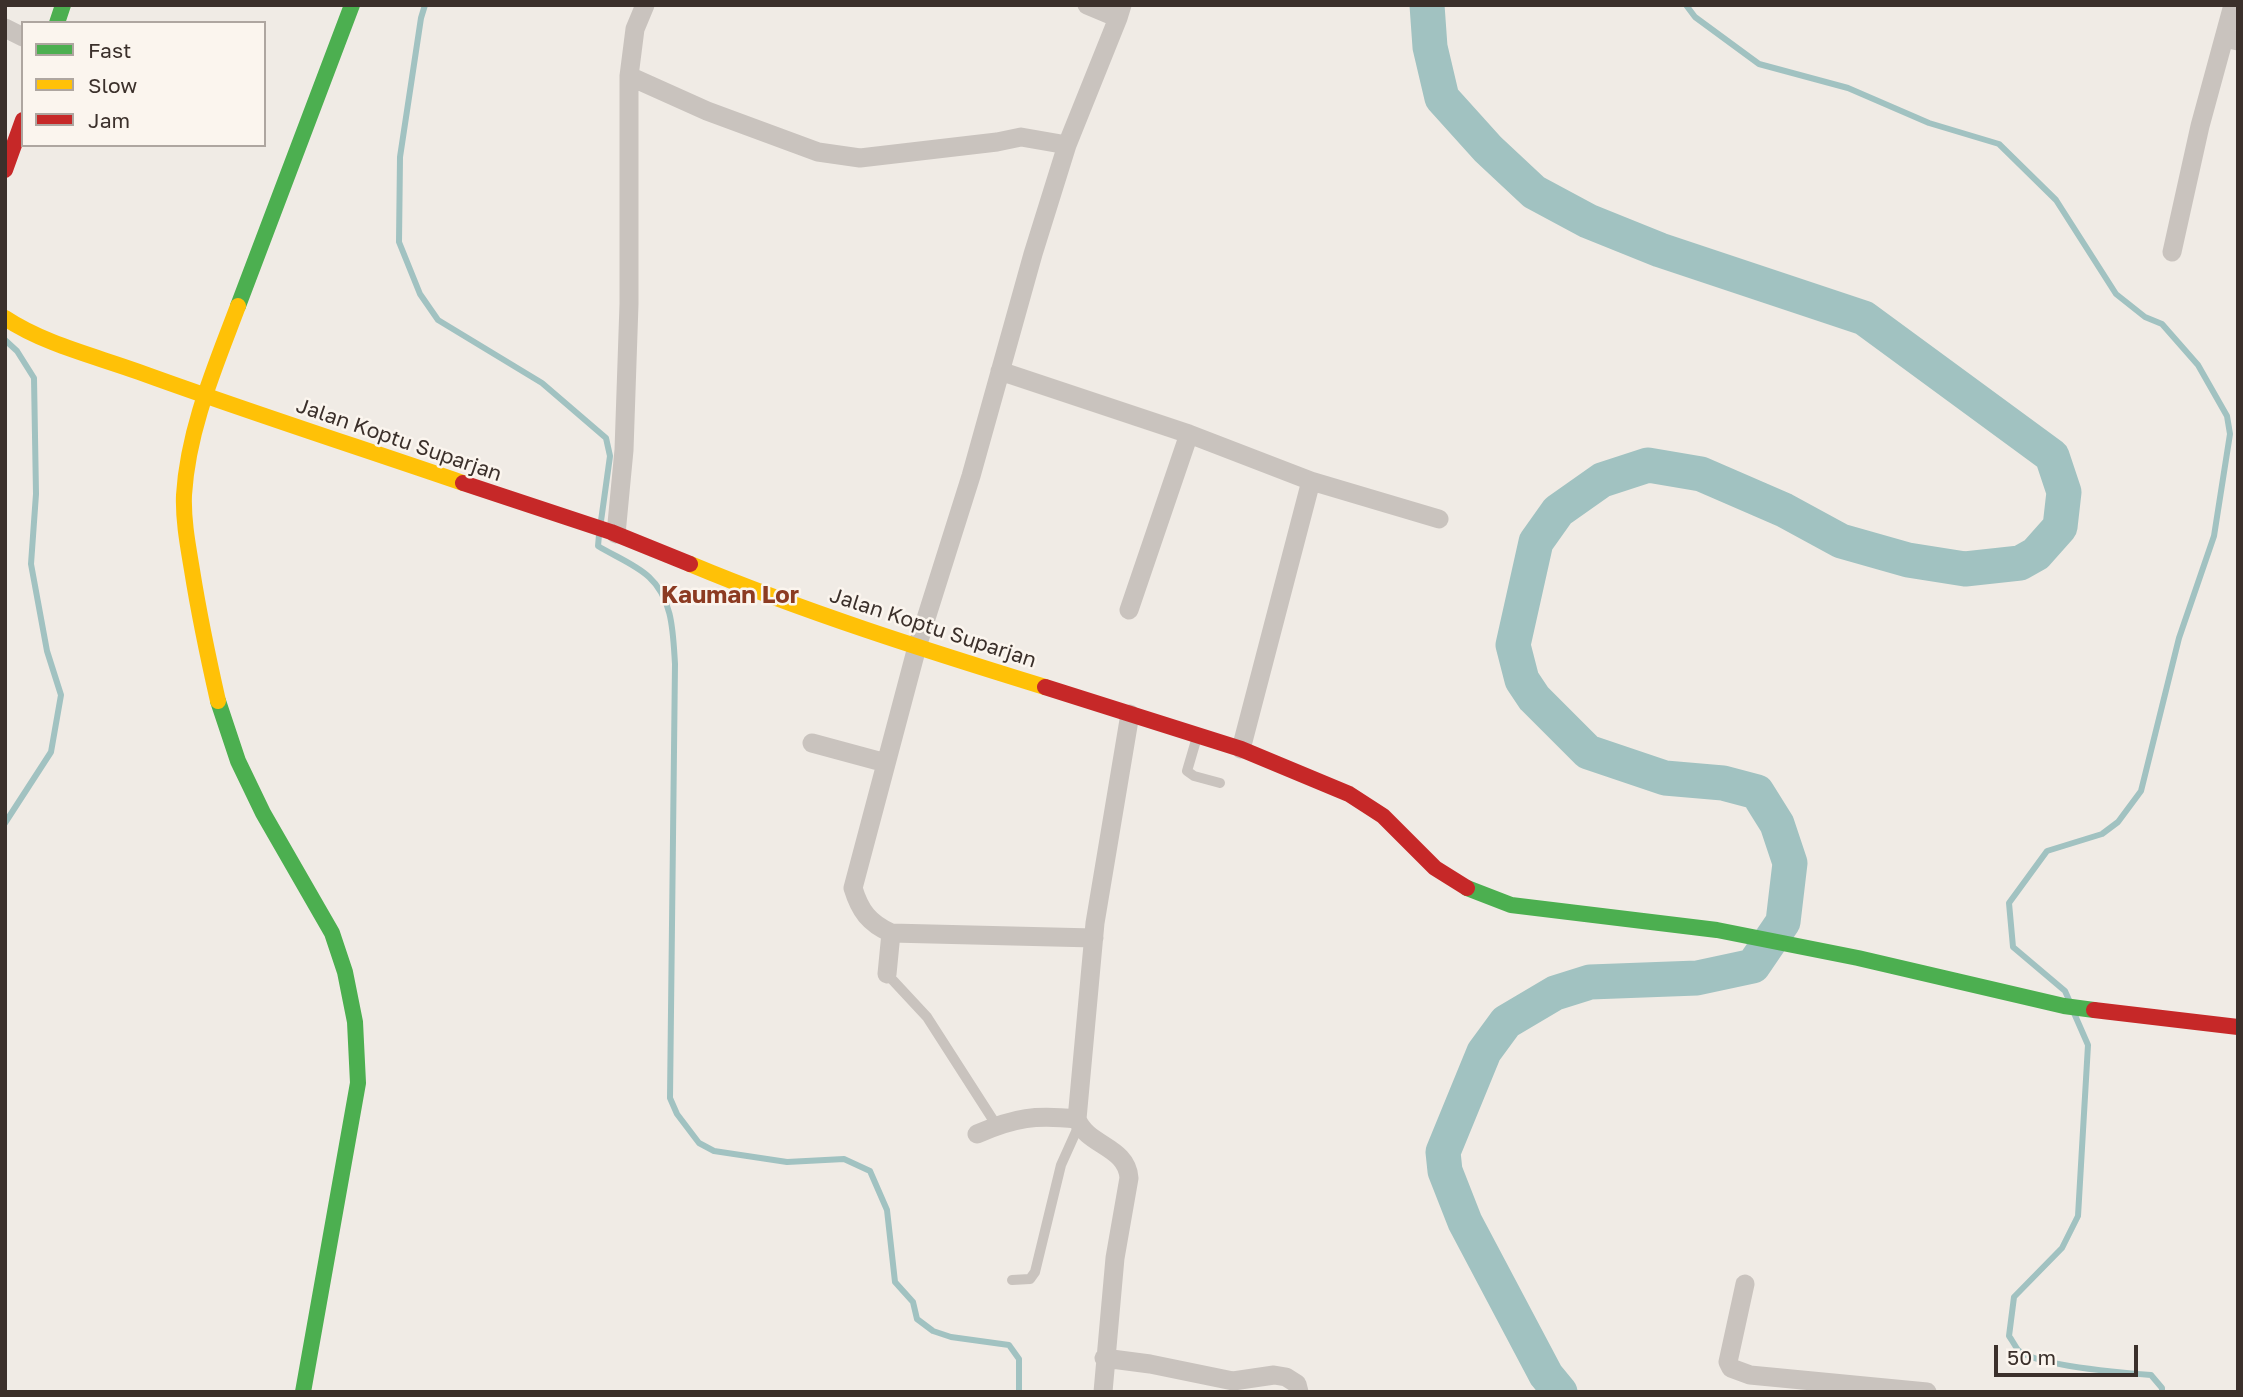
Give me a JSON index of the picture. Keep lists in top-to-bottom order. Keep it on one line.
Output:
{"streets":{"street":["Jalan Koptu Suparjan"]},"districts":["Kauman Lor"],"legend":["Fast","Slow","Jam"],"scale_bar":"50 m"}
